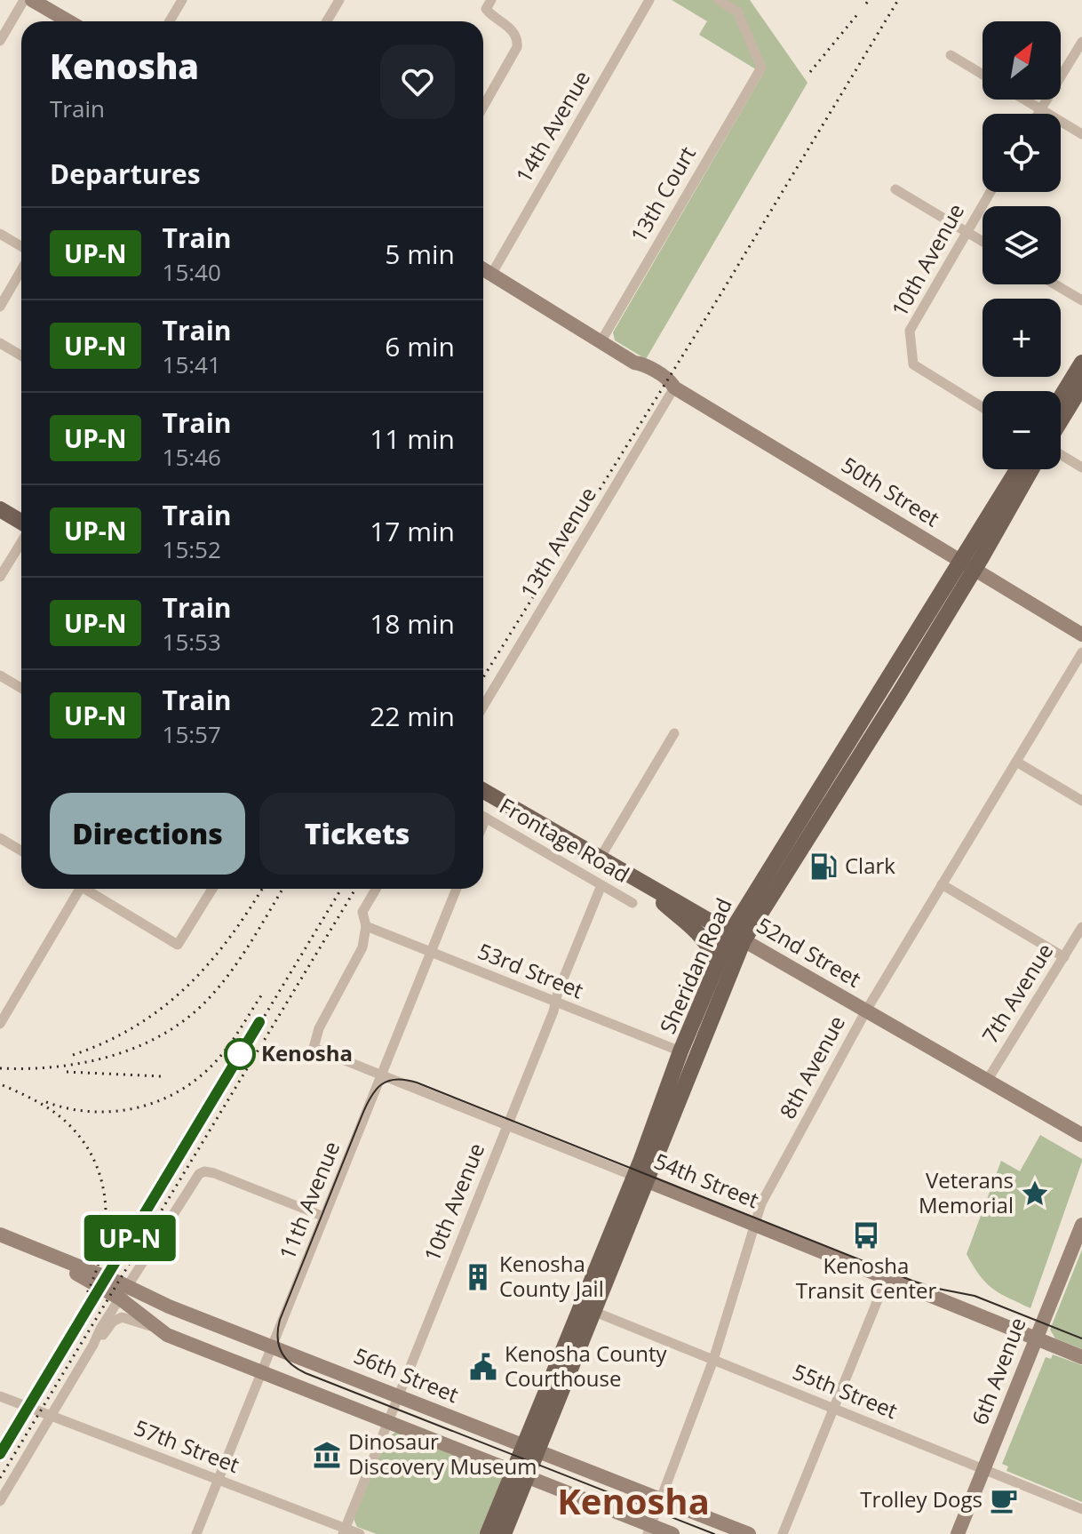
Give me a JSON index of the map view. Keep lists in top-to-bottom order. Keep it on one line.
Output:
{"streets":{"main road":["52nd Street","Sheridan Road"],"street":["14th Avenue","13th Court","10th Avenue","50th Street","13th Avenue","Frontage Road","53rd Street","7th Avenue","8th Avenue","54th Street","11th Avenue","6th Avenue","56th Street","55th Street","57th Street"]},"crossings":[["14th Avenue","50th Street"],["13th Court","50th Street"],["10th Avenue","Frontage Road"],["10th Avenue","53rd Street"],["10th Avenue","54th Street"],["10th Avenue","56th Street"],["10th Avenue","57th Street"],["50th Street","13th Avenue"],["50th Street","Sheridan Road"],["52nd Street","Sheridan Road"],["52nd Street","7th Avenue"],["52nd Street","8th Avenue"],["Sheridan Road","53rd Street"],["Sheridan Road","54th Street"],["Sheridan Road","56th Street"],["Sheridan Road","55th Street"],["53rd Street","54th Street"],["53rd Street","11th Avenue"],["8th Avenue","54th Street"],["8th Avenue","56th Street"],["8th Avenue","55th Street"],["54th Street","11th Avenue"],["54th Street","6th Avenue"],["11th Avenue","56th Street"],["11th Avenue","57th Street"],["6th Avenue","55th Street"]],"districts":["Kenosha"],"places":{"fuel station":["Clark"],"other":["Kenosha"],"place":["Veterans Memorial"],"bus stop":["Kenosha Transit Center"],"building":["Kenosha County Jail"],"public building":["Kenosha County Courthouse"],"museum":["Dinosaur Discovery Museum"],"cafe":["Trolley Dogs"]},"north":"top right","page":{"on_map":"UP-N","map_buttons":["+","−"],"heading":[["Kenosha","Train"],"Departures"],"list":[{"mark":"UP-N","name":"Train","note":"15:40","value":"5 min"},{"mark":"UP-N","name":"Train","note":"15:41","value":"6 min"},{"mark":"UP-N","name":"Train","note":"15:46","value":"11 min"},{"mark":"UP-N","name":"Train","note":"15:52","value":"17 min"},{"mark":"UP-N","name":"Train","note":"15:53","value":"18 min"},{"mark":"UP-N","name":"Train","note":"15:57","value":"22 min"}],"buttons":["Directions","Tickets"]}}
